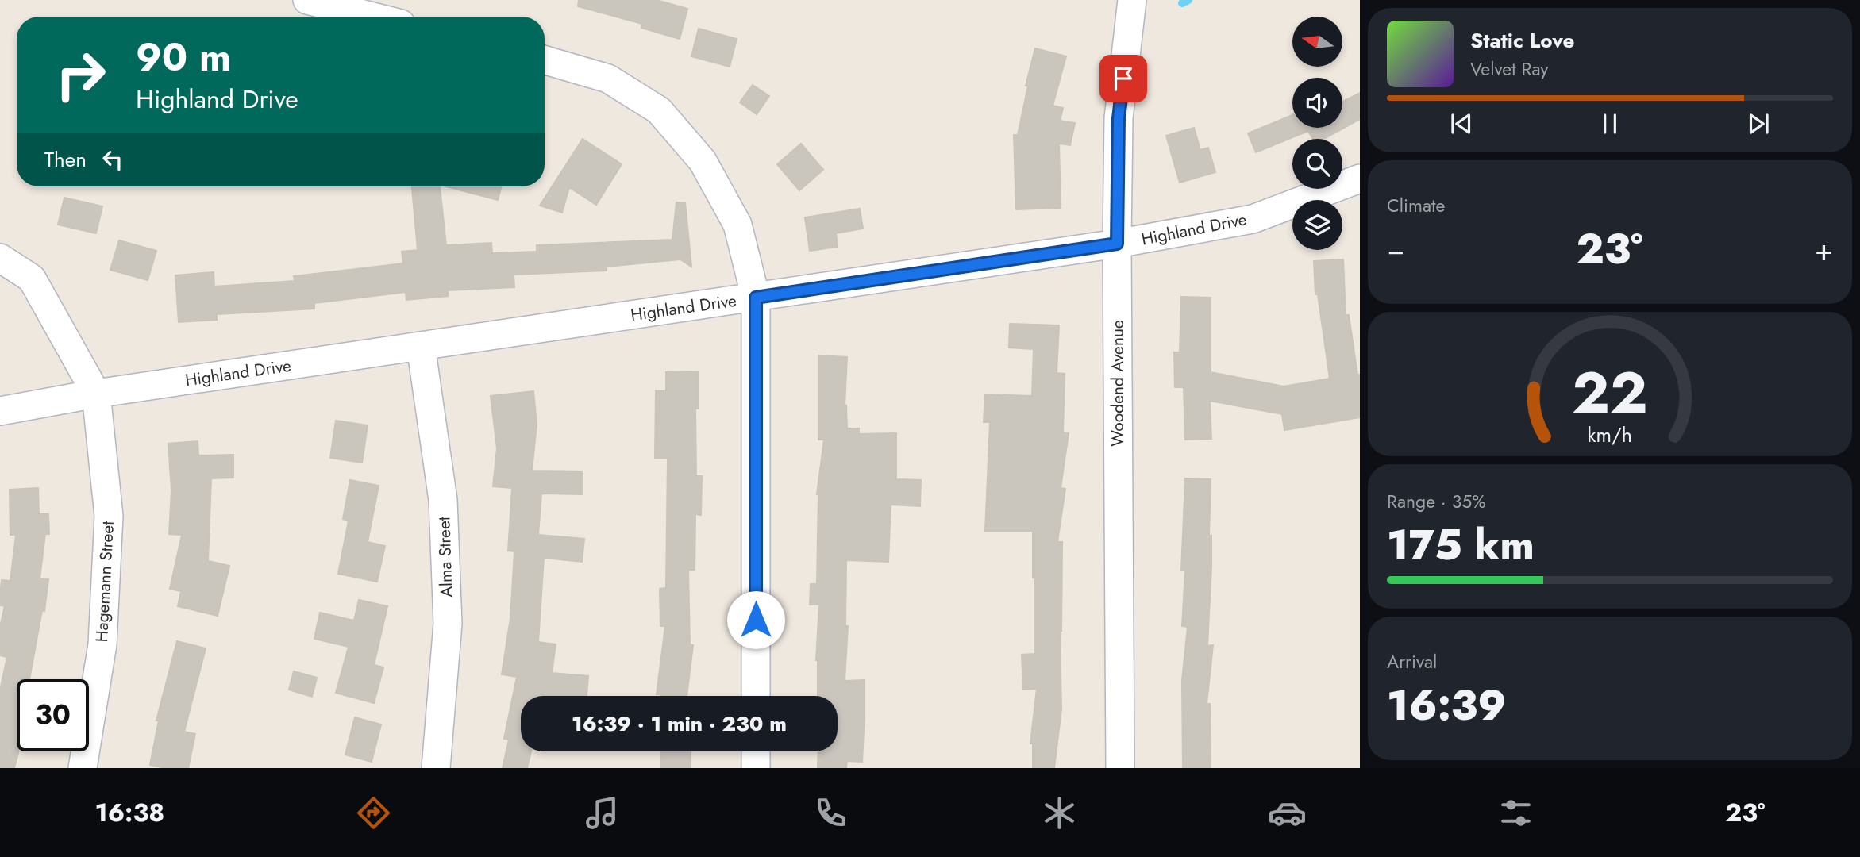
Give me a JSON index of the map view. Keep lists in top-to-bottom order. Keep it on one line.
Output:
{"streets":{"street":["Highland Drive","Woodend Avenue","Alma Street","Hagemann Street"]},"crossings":[["Highland Drive","Woodend Avenue"],["Highland Drive","Alma Street"],["Highland Drive","Hagemann Street"]],"north":"left","page":{"turn":["90 m","Highland Drive"],"song":["Static Love","Velvet Ray"],"then":"Then","tile":["Climate",["Range · 35%","175 km"],["Arrival","16:39"]],"heat":["−","23°","+"],"limit":"30","trip":"16:39 · 1 min · 230 m","tabs":["16:38","23°"],"gauge":["22","km/h"]}}
